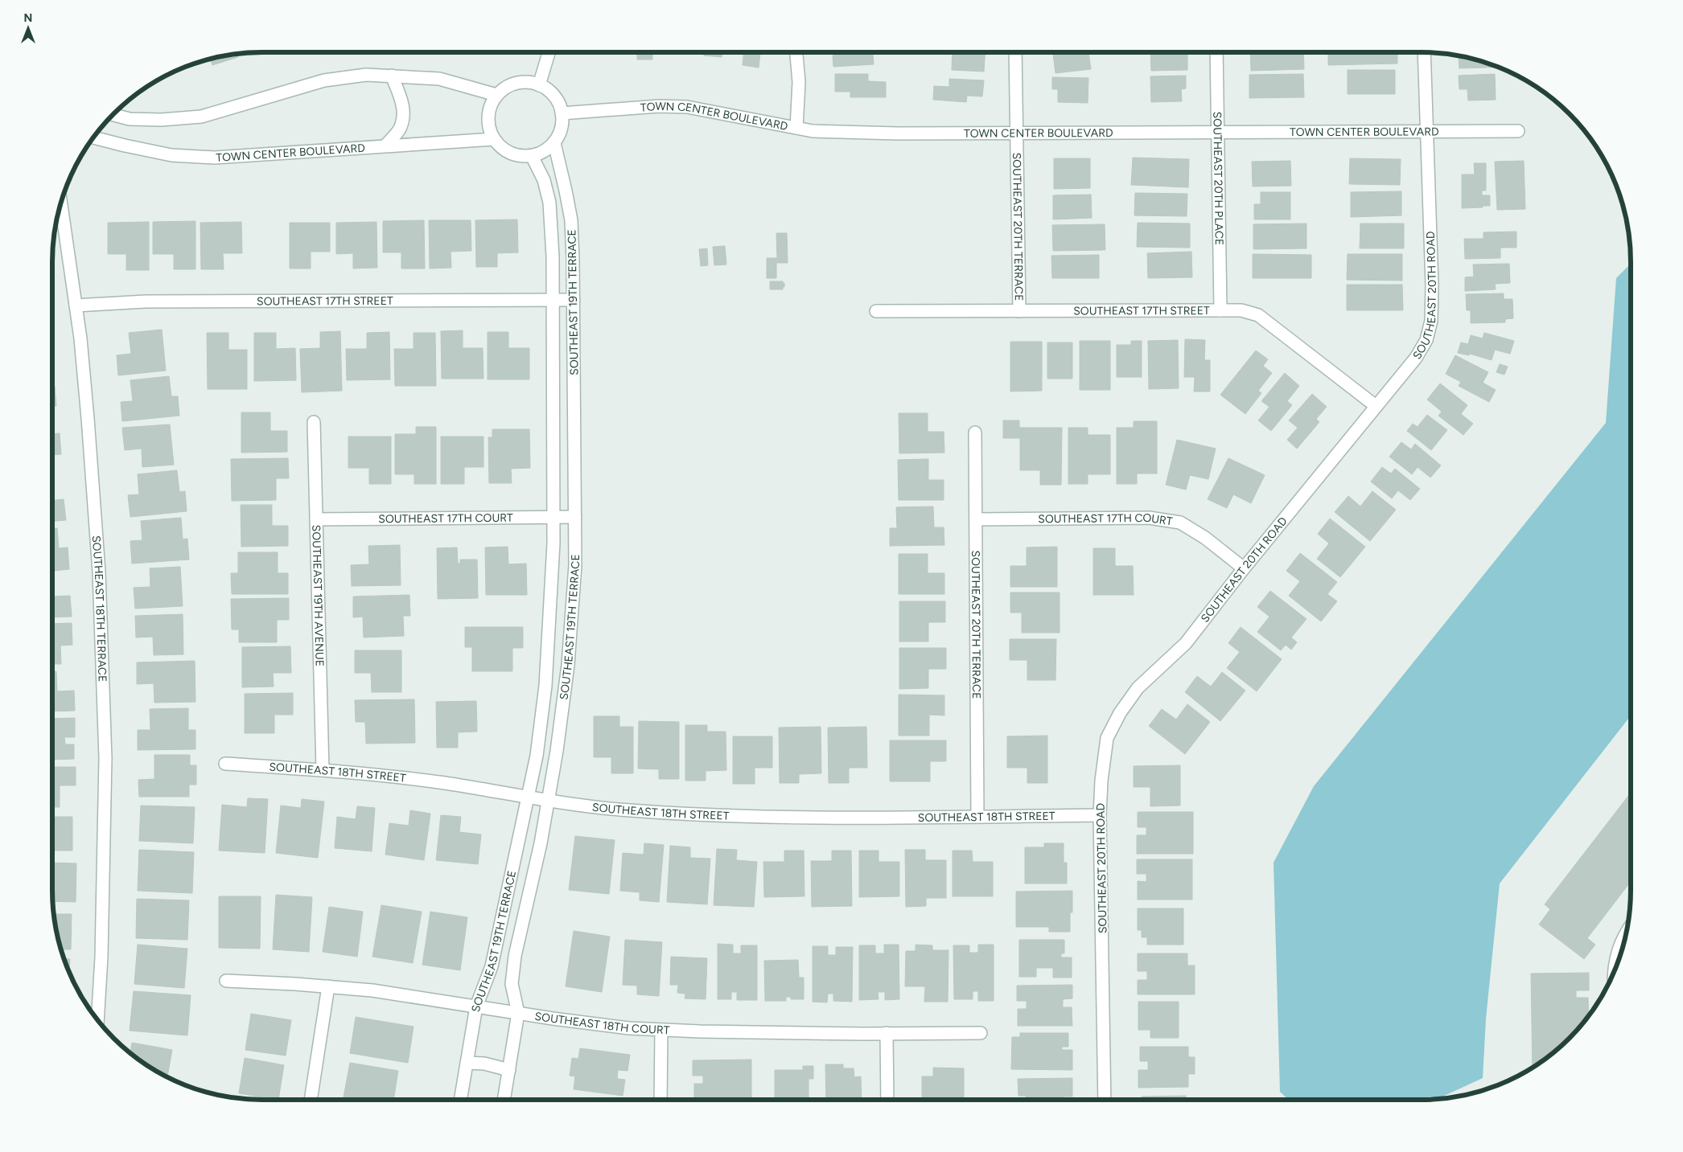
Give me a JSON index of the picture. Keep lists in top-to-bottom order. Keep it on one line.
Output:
{"streets":{"street":["TOWN CENTER BOULEVARD","SOUTHEAST 20TH PLACE","SOUTHEAST 20TH TERRACE","SOUTHEAST 20TH ROAD","SOUTHEAST 17TH STREET","SOUTHEAST 19TH TERRACE","SOUTHEAST 17TH COURT","SOUTHEAST 19TH AVENUE","SOUTHEAST 18TH TERRACE","SOUTHEAST 18TH STREET","SOUTHEAST 18TH COURT"]},"crossings":[["TOWN CENTER BOULEVARD","SOUTHEAST 20TH PLACE"],["TOWN CENTER BOULEVARD","SOUTHEAST 20TH TERRACE"],["TOWN CENTER BOULEVARD","SOUTHEAST 20TH ROAD"],["TOWN CENTER BOULEVARD","SOUTHEAST 19TH TERRACE"],["SOUTHEAST 20TH PLACE","SOUTHEAST 17TH STREET"],["SOUTHEAST 20TH TERRACE","SOUTHEAST 17TH STREET"],["SOUTHEAST 20TH TERRACE","SOUTHEAST 17TH COURT"],["SOUTHEAST 20TH TERRACE","SOUTHEAST 18TH STREET"],["SOUTHEAST 20TH ROAD","SOUTHEAST 17TH STREET"],["SOUTHEAST 20TH ROAD","SOUTHEAST 17TH COURT"],["SOUTHEAST 20TH ROAD","SOUTHEAST 18TH STREET"],["SOUTHEAST 17TH STREET","SOUTHEAST 19TH TERRACE"],["SOUTHEAST 17TH STREET","SOUTHEAST 18TH TERRACE"],["SOUTHEAST 19TH TERRACE","SOUTHEAST 17TH COURT"],["SOUTHEAST 19TH TERRACE","SOUTHEAST 18TH STREET"],["SOUTHEAST 19TH TERRACE","SOUTHEAST 18TH COURT"],["SOUTHEAST 17TH COURT","SOUTHEAST 19TH AVENUE"],["SOUTHEAST 19TH AVENUE","SOUTHEAST 18TH STREET"]],"north":"top"}
